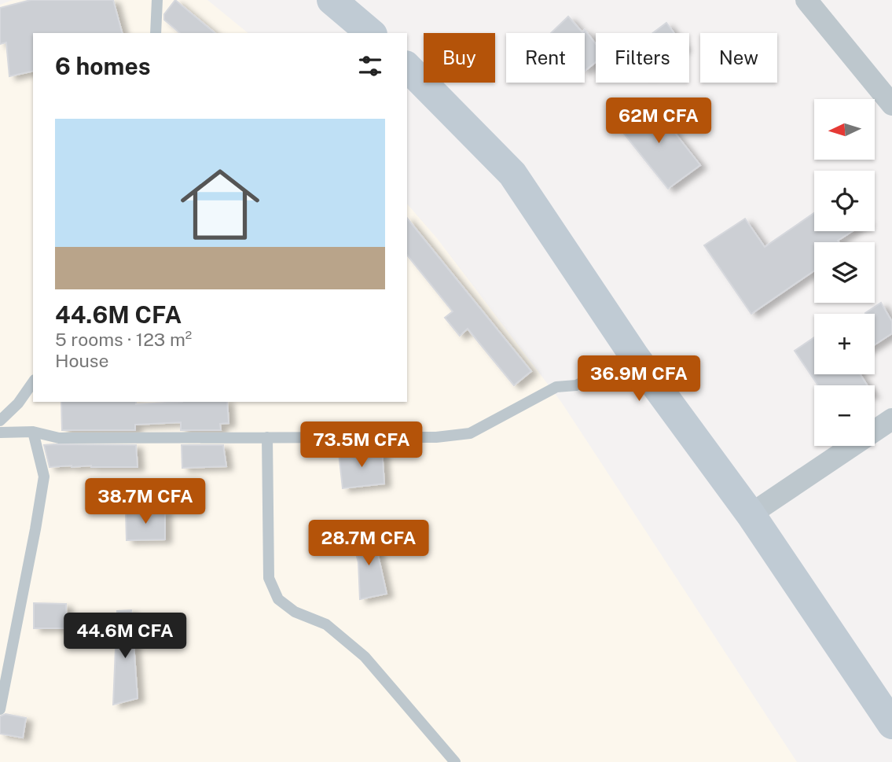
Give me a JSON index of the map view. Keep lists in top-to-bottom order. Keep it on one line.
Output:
{"north":"left","page":{"chip":["Buy","Rent","Filters","New"],"heading":"6 homes","price":["62M CFA","36.9M CFA","73.5M CFA","38.7M CFA","28.7M CFA","44.6M CFA"],"map_buttons":["+","−"],"list":[{"name":"44.6M CFA","note":"5 rooms · 123 m² · House"}]}}
